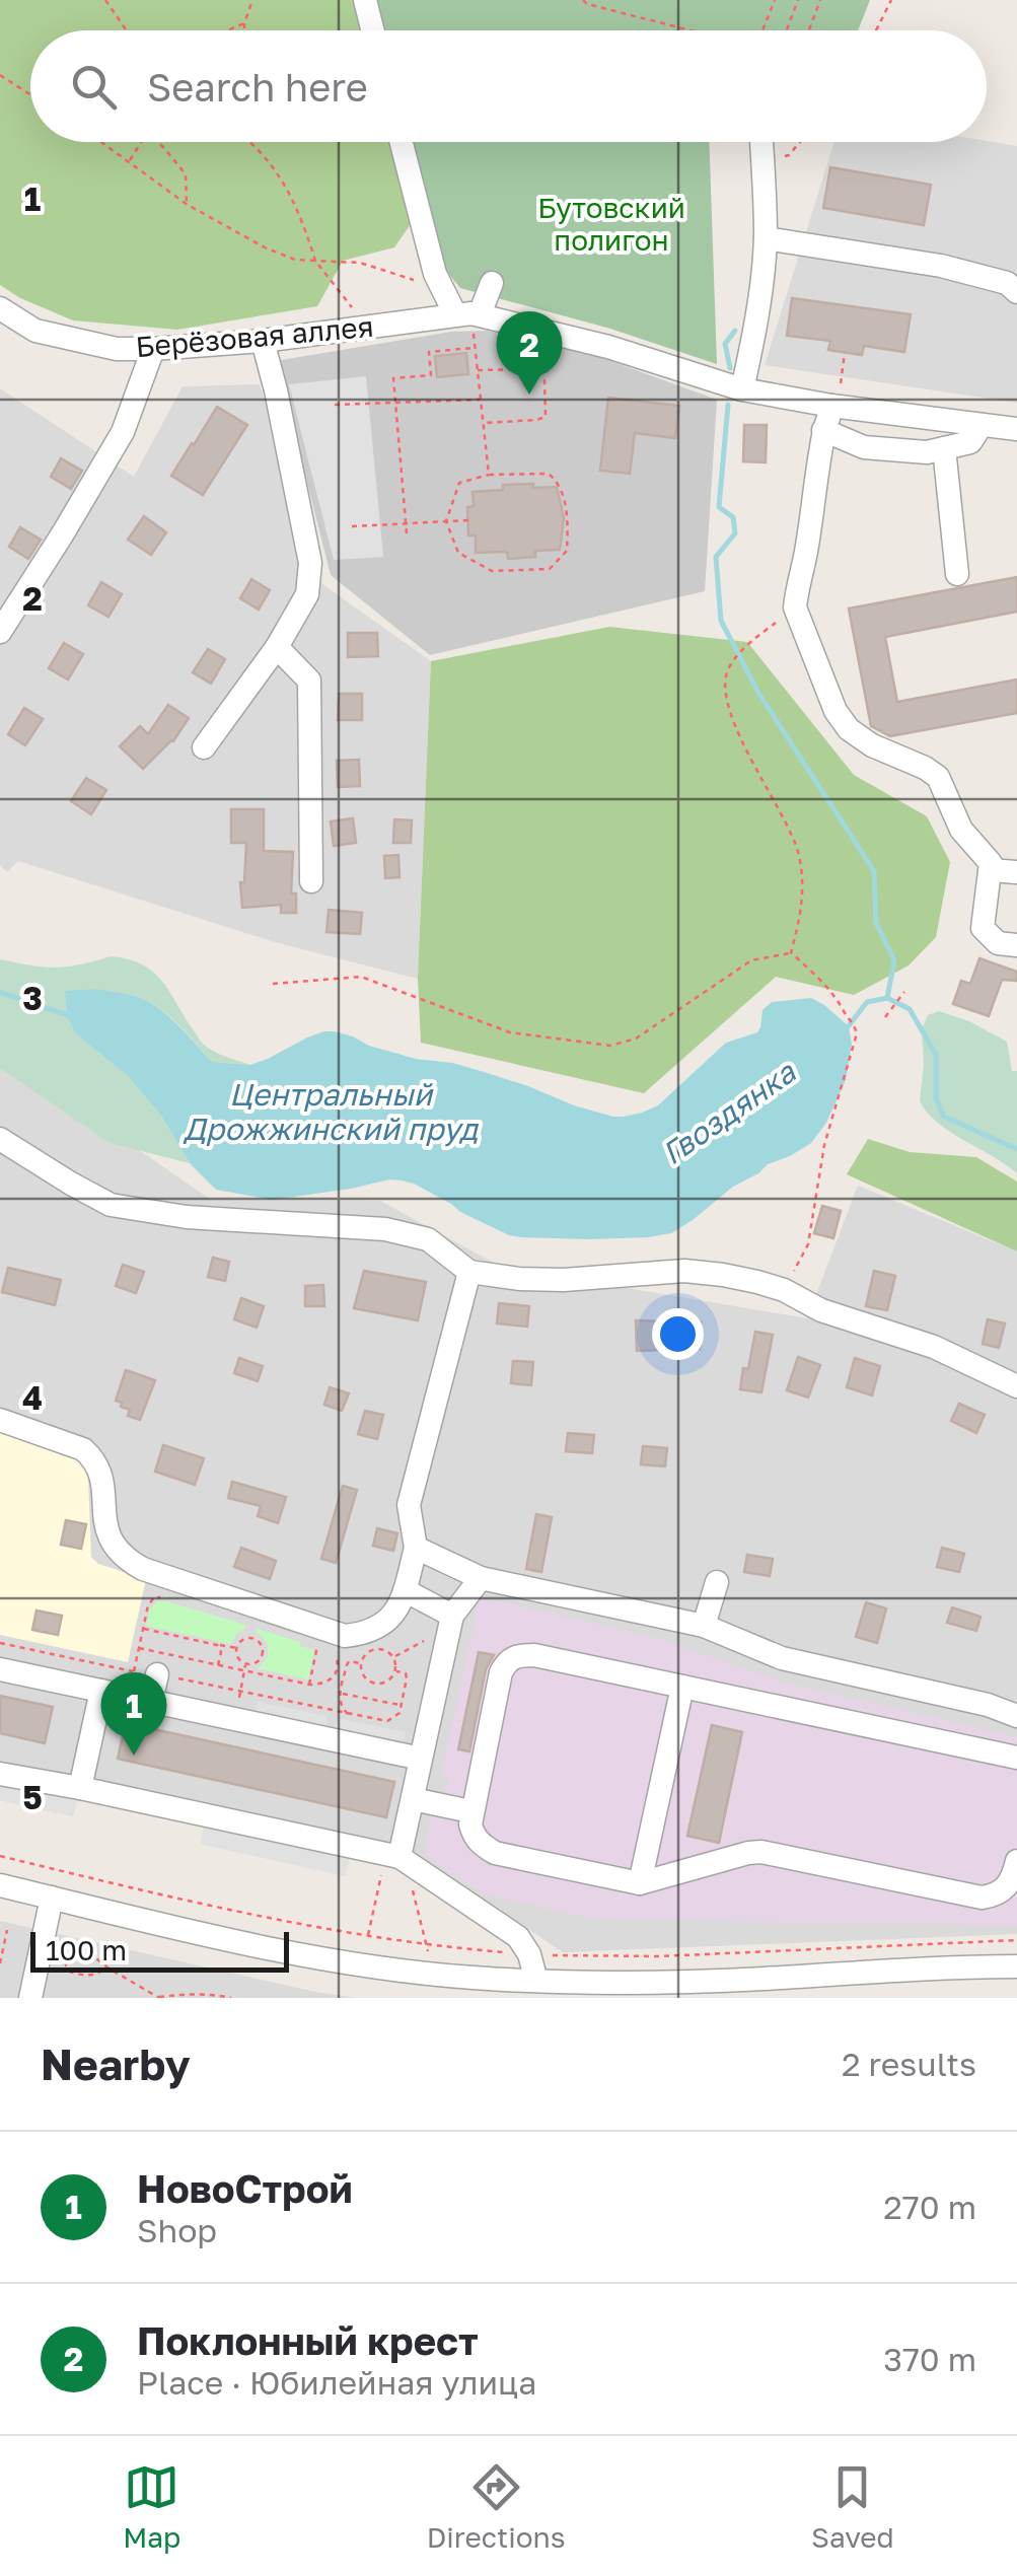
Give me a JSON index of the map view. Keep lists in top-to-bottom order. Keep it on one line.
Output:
{"streets":{"street":["Берёзовая аллея"]},"water":["Центральный Дрожжинский пруд","Гвоздянка"],"parks":["Бутовский полигон"],"scale_bar":"100 m","page":{"search":"Search here","pins":["2","1"],"scale":"100 m","heading":["Nearby","2 results"],"list":[{"mark":"1","name":"НовоСтрой","note":"Shop","value":"270 m"},{"mark":"2","name":"Поклонный крест","note":"Place · Юбилейная улица","value":"370 m"}],"nav":["Map","Directions","Saved"]},"grid":{"rows":["1","2","3","4","5"]}}
